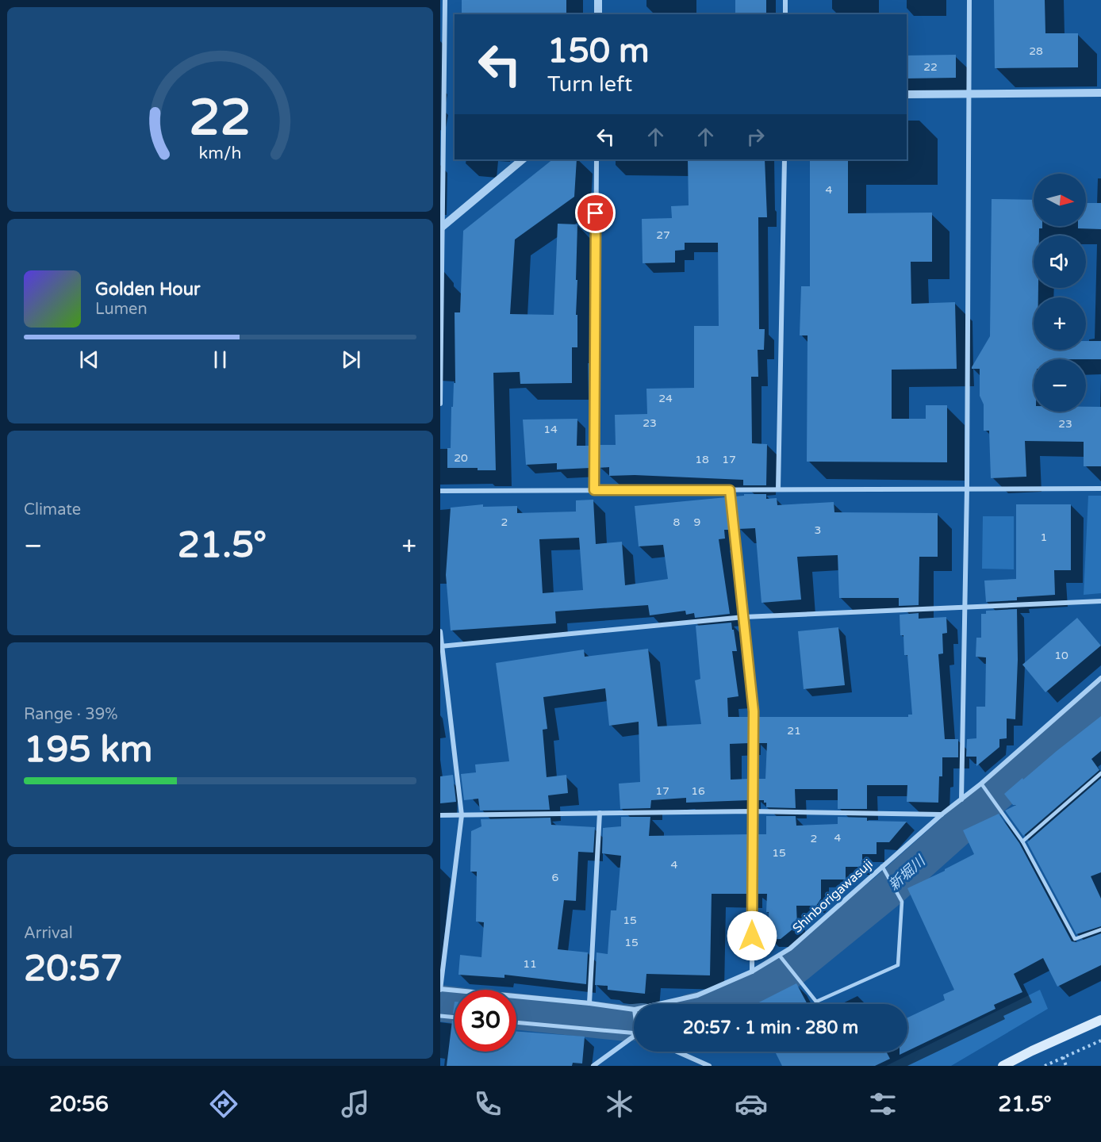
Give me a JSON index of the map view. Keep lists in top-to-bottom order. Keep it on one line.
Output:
{"streets":{"street":["Shinborigawasuji"]},"water":["新堀川"],"house_numbers":["28","22","4","27","24","23","23","14","20","18","17","2","8","9","3","1","10","21","17","16","4","2","15","4","6","15","15","11"],"north":"right","page":{"turn":["150 m","Turn left"],"map_buttons":["+","−"],"song":["Golden Hour","Lumen"],"tile":["Climate",["Range · 39%","195 km"],["Arrival","20:57"]],"heat":["−","21.5°","+"],"limit":"30","trip":"20:57 · 1 min · 280 m","tabs":["20:56","21.5°"],"gauge":["22","km/h"]}}
